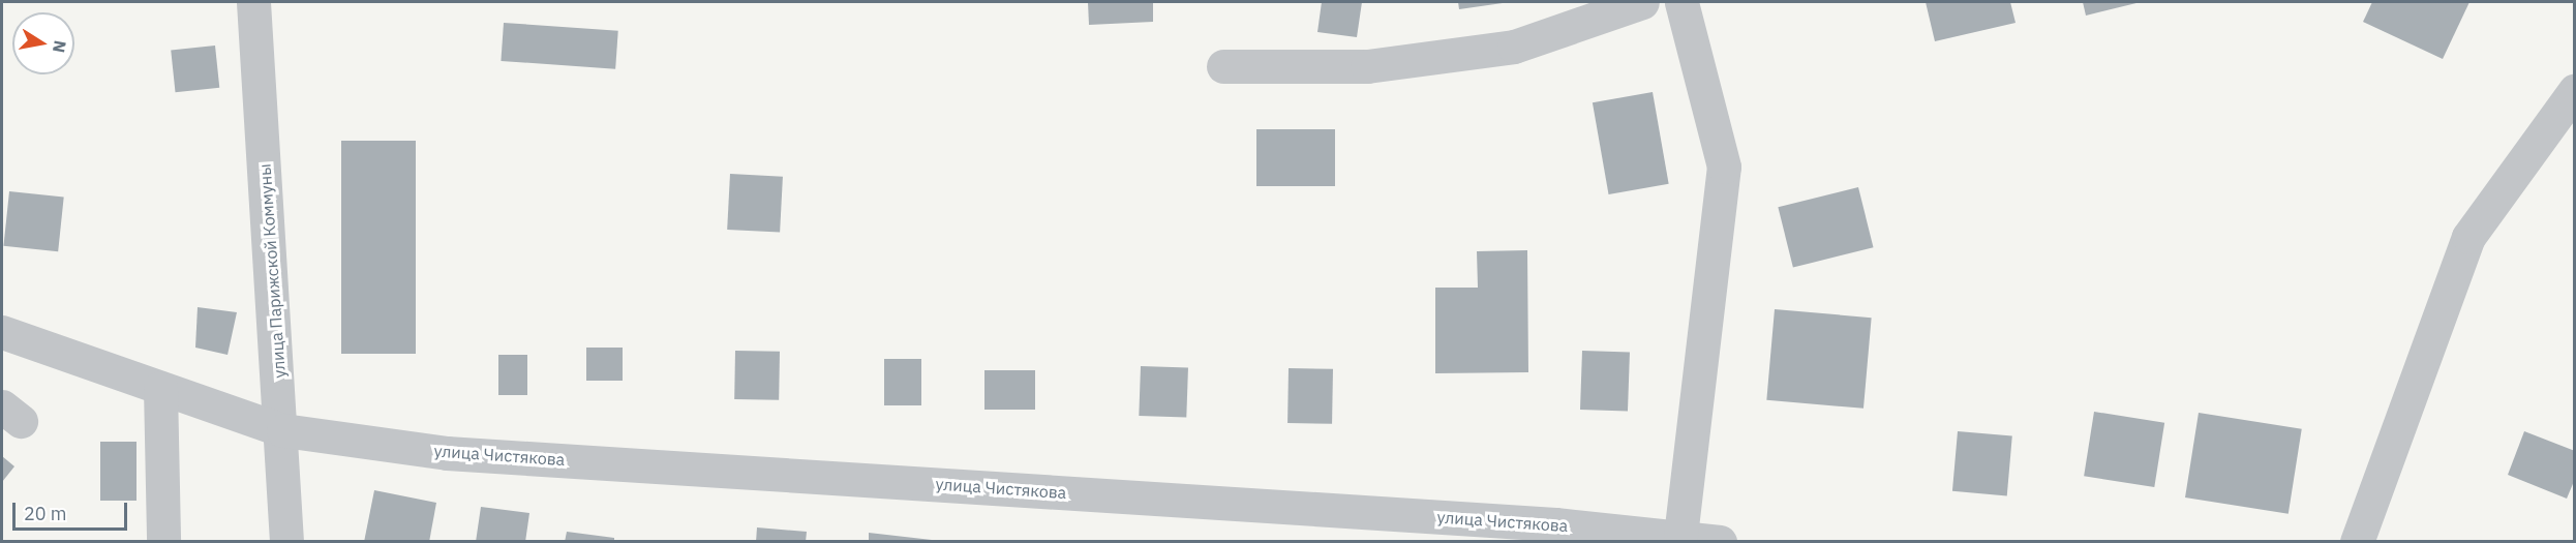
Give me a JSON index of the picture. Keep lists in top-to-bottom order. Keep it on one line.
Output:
{"streets":{"street":["улица Парижской Коммуны","улица Чистякова"]},"crossings":[["улица Парижской Коммуны","улица Чистякова"]],"scale_bar":"20 m","north":"right"}
